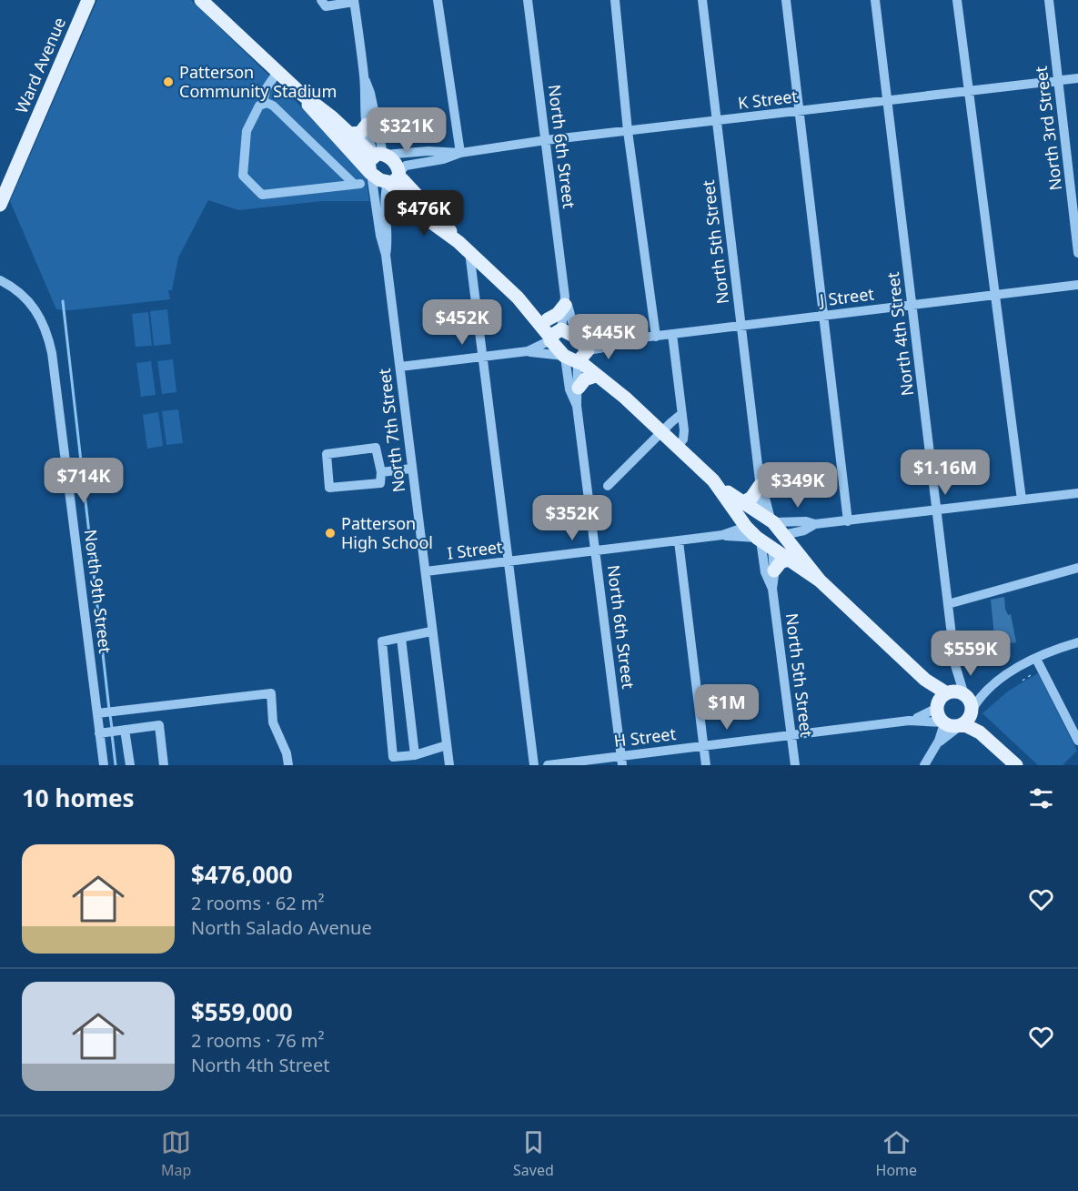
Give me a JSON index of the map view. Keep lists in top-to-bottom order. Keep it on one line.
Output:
{"streets":{"main road":["Ward Avenue"],"street":["K Street","North 3rd Street","North 6th Street","North 5th Street","J Street","North 4th Street","North 7th Street","I Street","North 9th Street","H Street"]},"crossings":[["K Street","North 3rd Street"],["K Street","North 6th Street"],["K Street","North 5th Street"],["K Street","North 4th Street"],["K Street","North 7th Street"],["North 6th Street","J Street"],["North 6th Street","I Street"],["North 6th Street","H Street"],["North 5th Street","J Street"],["North 5th Street","I Street"],["North 5th Street","H Street"],["J Street","North 4th Street"],["J Street","North 7th Street"],["North 7th Street","I Street"]],"places":["Patterson Community Stadium","Patterson High School"],"page":{"price":["$321K","$476K","$452K","$445K","$1.16M","$714K","$349K","$352K","$559K","$1M"],"heading":"10 homes","list":[{"name":"$476,000","note":"2 rooms · 62 m² · North Salado Avenue"},{"name":"$559,000","note":"2 rooms · 76 m² · North 4th Street"}],"tabs":["Map","Saved","Home"]}}
